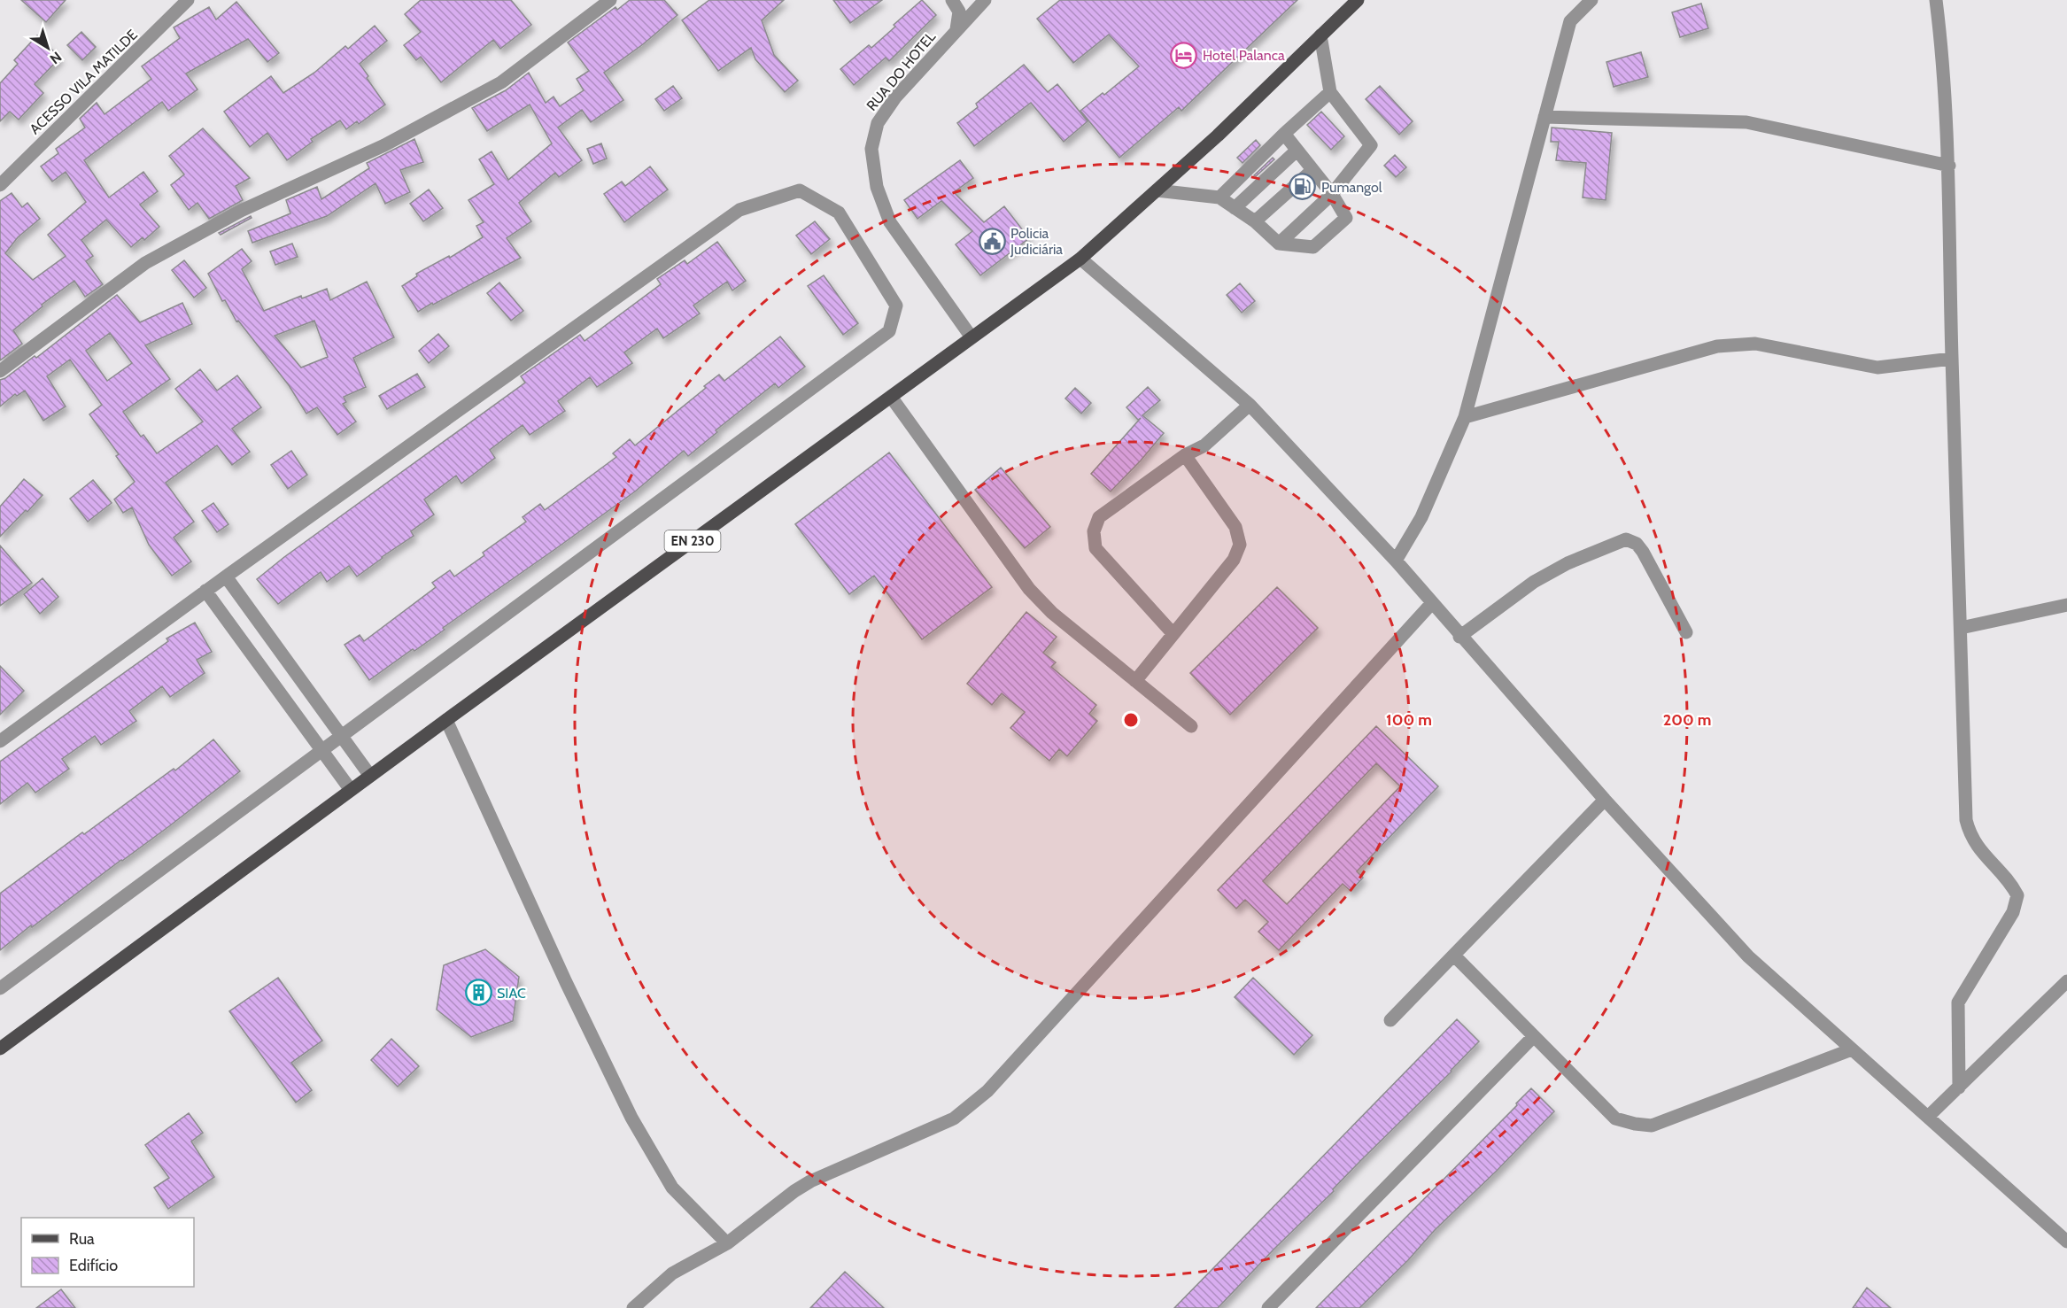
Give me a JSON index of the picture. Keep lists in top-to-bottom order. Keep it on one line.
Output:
{"streets":{"main road":["EN 230"],"street":["RUA DO HOTEL","ACESSO VILA MATILDE"]},"crossings":[["RUA DO HOTEL","EN 230"]],"places":{"hotel":["Hotel Palanca"],"fuel station":["Pumangol"],"public building":["Policia Judiciária"],"building":["SIAC"]},"legend":["Rua","Edifício"],"north":"bottom right","rings":["100 m","200 m"]}
